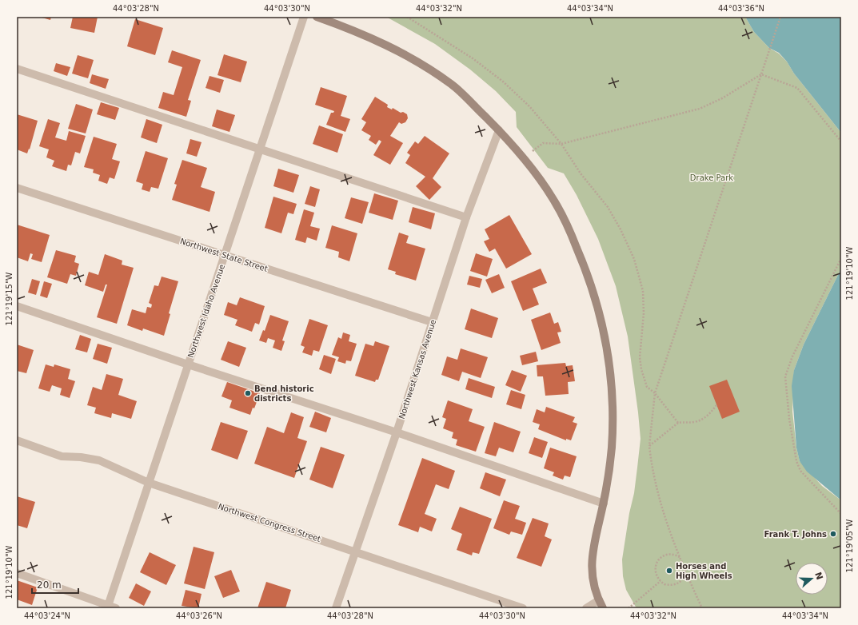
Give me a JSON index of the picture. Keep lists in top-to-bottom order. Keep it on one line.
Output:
{"streets":{"street":["Northwest State Street","Northwest Idaho Avenue","Northwest Kansas Avenue","Northwest Congress Street"]},"crossings":[["Northwest State Street","Northwest Idaho Avenue"],["Northwest State Street","Northwest Kansas Avenue"],["Northwest Idaho Avenue","Northwest Congress Street"],["Northwest Kansas Avenue","Northwest Congress Street"]],"parks":["Drake Park"],"places":["Bend historic districts","Frank T. Johns","Horses and High Wheels"],"scale_bar":"20 m","north":"right","coordinates":["44°03'28\"N","44°03'30\"N","44°03'32\"N","44°03'34\"N","44°03'36\"N","121°19'10\"W","121°19'15\"W","121°19'05\"W","44°03'24\"N","44°03'26\"N"]}
